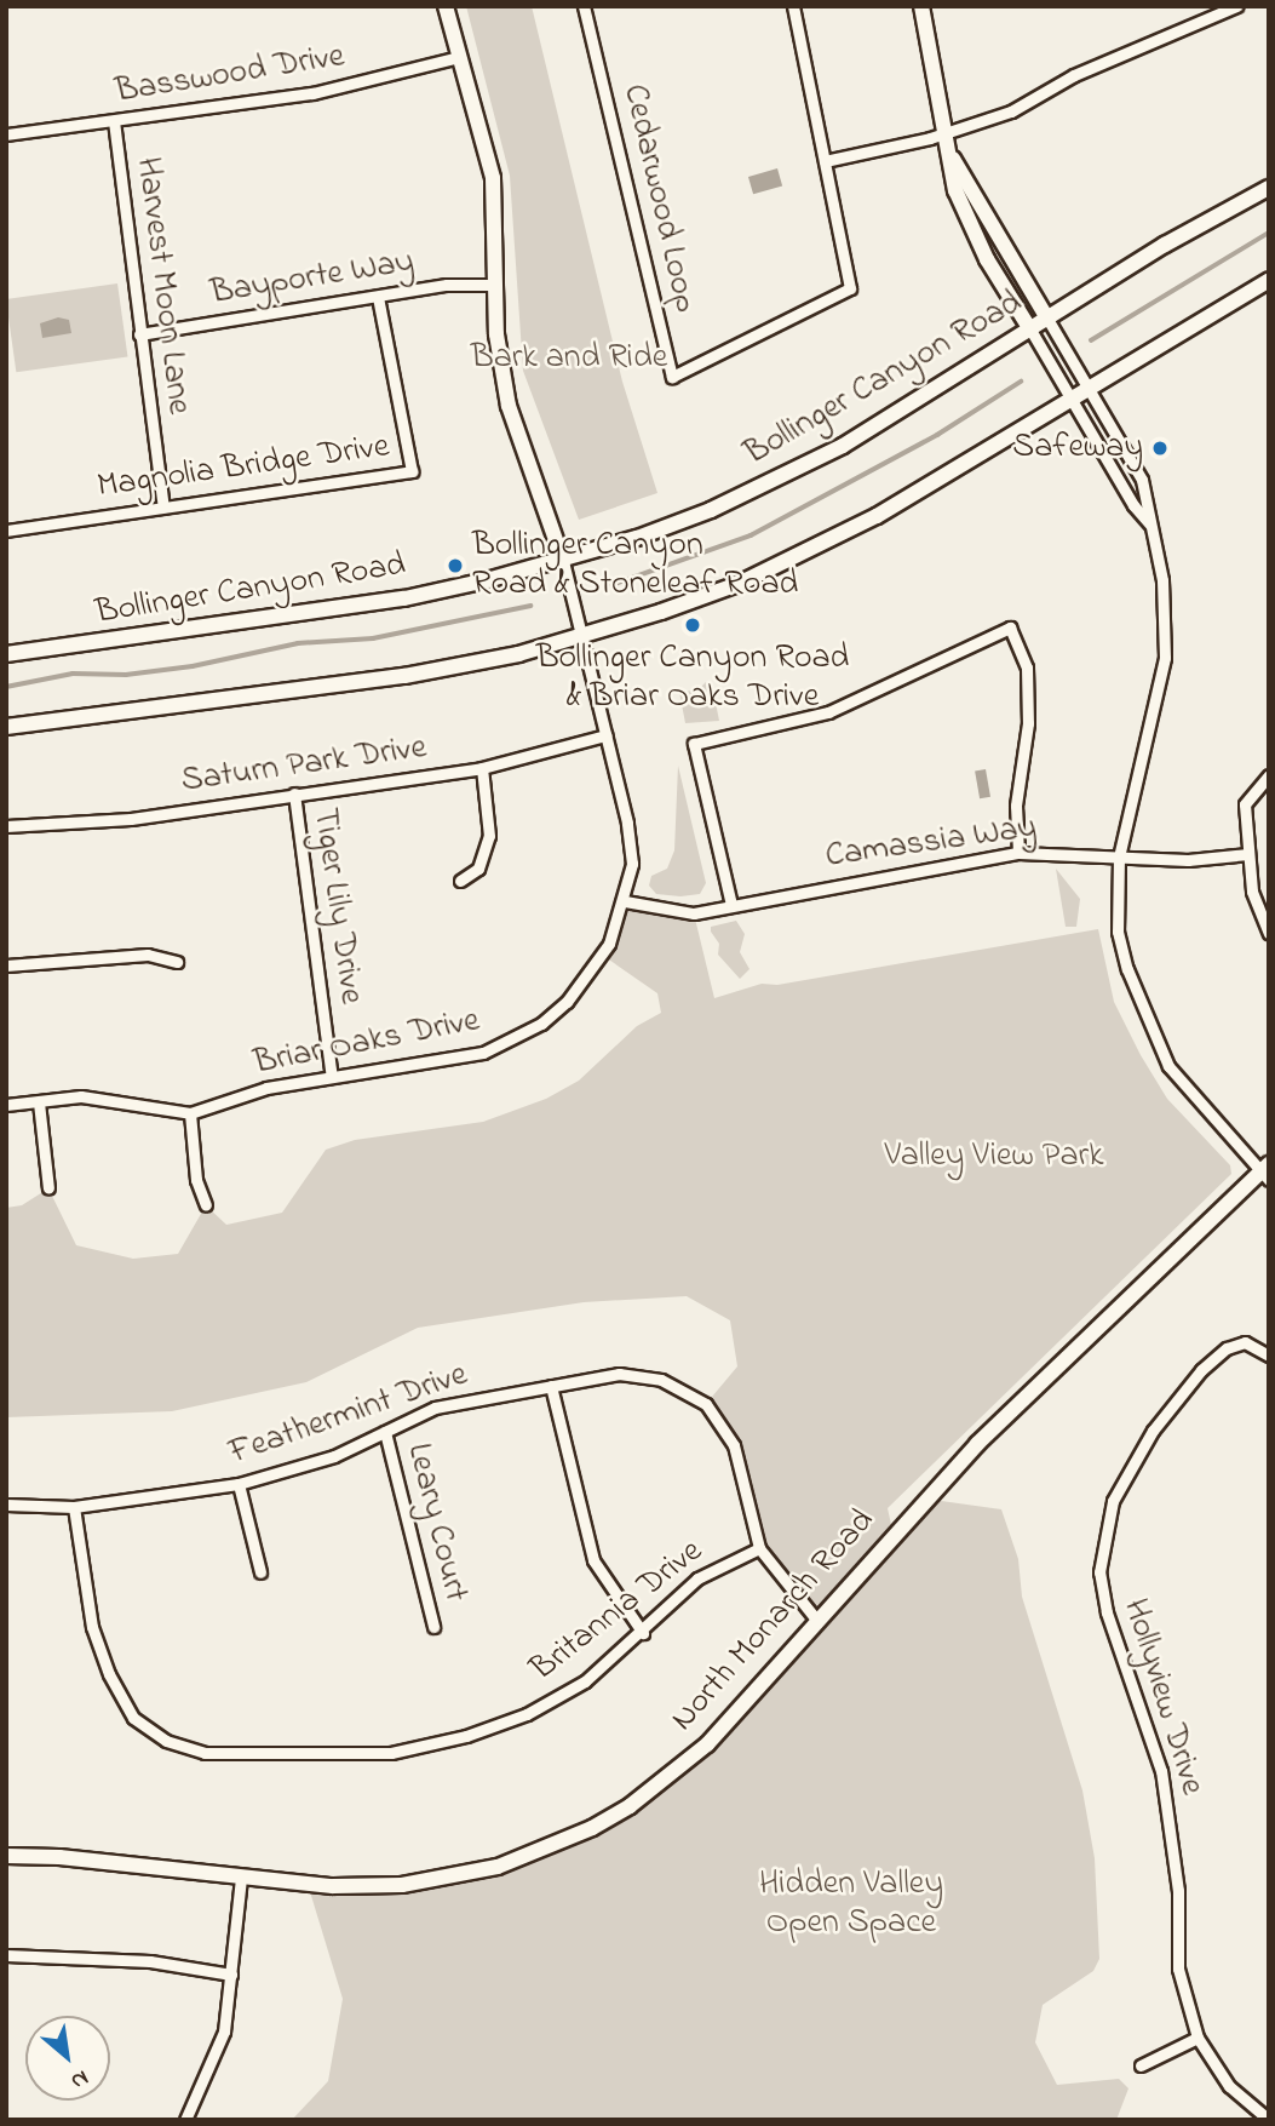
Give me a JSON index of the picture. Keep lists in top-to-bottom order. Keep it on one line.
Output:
{"streets":{"main road":["Bollinger Canyon Road","North Monarch Road"],"street":["Basswood Drive","Cedarwood Loop","Bayporte Way","Harvest Moon Lane","Magnolia Bridge Drive","Saturn Park Drive","Camassia Way","Tiger Lily Drive","Briar Oaks Drive","Feathermint Drive","Leary Court","Britannia Drive","Hollyview Drive"]},"crossings":[["Basswood Drive","Harvest Moon Lane"],["Bayporte Way","Harvest Moon Lane"],["Bayporte Way","Magnolia Bridge Drive"],["Harvest Moon Lane","Magnolia Bridge Drive"],["Bollinger Canyon Road","Briar Oaks Drive"],["Saturn Park Drive","Tiger Lily Drive"],["Saturn Park Drive","Briar Oaks Drive"],["Camassia Way","Briar Oaks Drive"],["Tiger Lily Drive","Briar Oaks Drive"],["Feathermint Drive","Leary Court"],["Feathermint Drive","Britannia Drive"],["Feathermint Drive","North Monarch Road"]],"parks":["Bark and Ride","Valley View Park","Hidden Valley Open Space"],"places":["Safeway","Bollinger Canyon Road & Stoneleaf Road","Bollinger Canyon Road & Briar Oaks Drive"],"north":"bottom right"}
